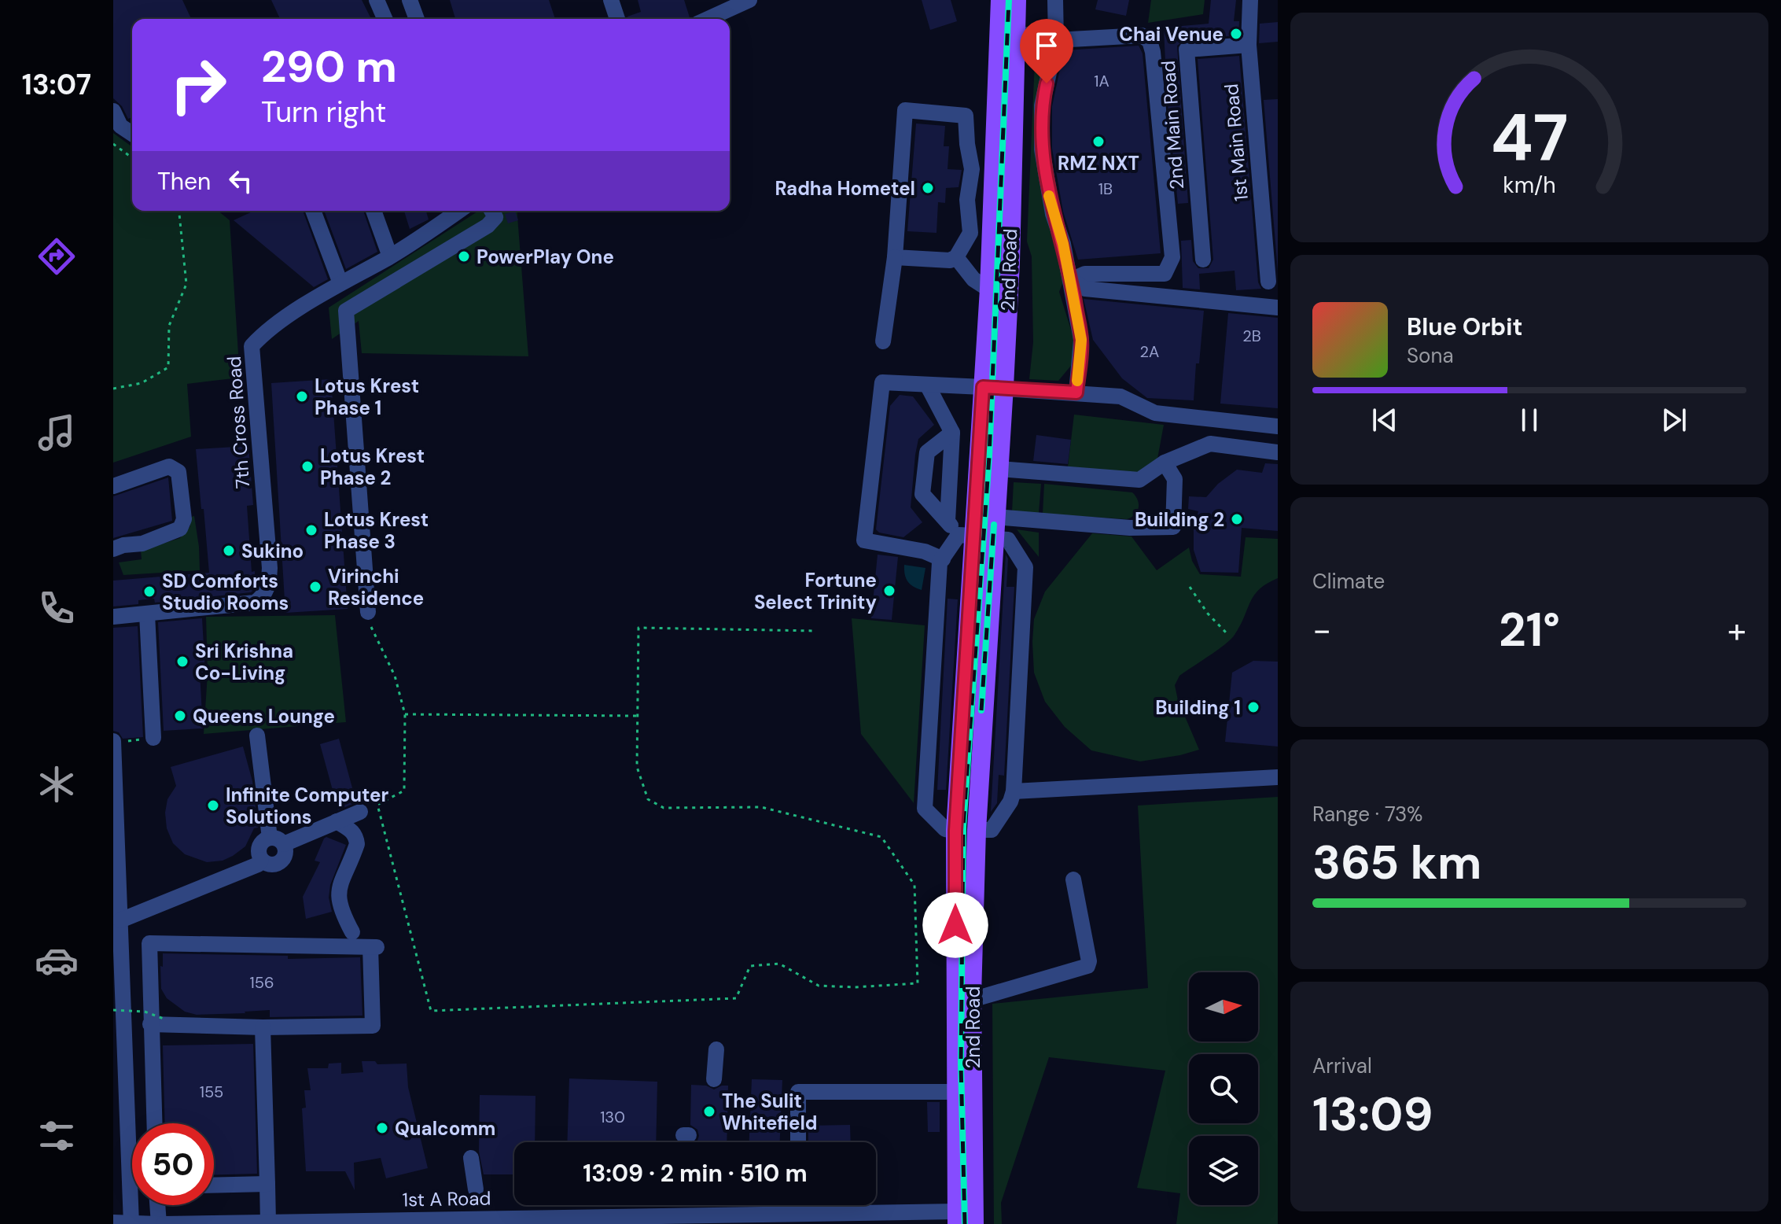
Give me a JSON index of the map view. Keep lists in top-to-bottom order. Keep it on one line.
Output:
{"streets":{"main road":["2nd Road"],"street":["2nd Main Road","1st Main Road","7th Cross Road","1st A Road"]},"crossings":[["2nd Main Road","1st Main Road"],["2nd Road","1st A Road"]],"places":["Chai Venue","RMZ NXT","Radha Hometel","PowerPlay One","Lotus Krest Phase 1","Lotus Krest Phase 2","Building 2","Lotus Krest Phase 3","Sukino","Virinchi Residence","Fortune Select Trinity","SD Comforts Studio Rooms","Sri Krishna Co-Living","Building 1","Queens Lounge","Infinite Computer Solutions","The Sulit Whitefield","Qualcomm"],"house_numbers":["1A","1B","2B","2A","156","155","130"],"north":"right","page":{"tabs":"13:07","turn":["290 m","Turn right"],"then":"Then","song":["Blue Orbit","Sona"],"tile":["Climate",["Range · 73%","365 km"],["Arrival","13:09"]],"heat":["−","21°","+"],"limit":"50","trip":"13:09 · 2 min · 510 m","gauge":["47","km/h"]}}
